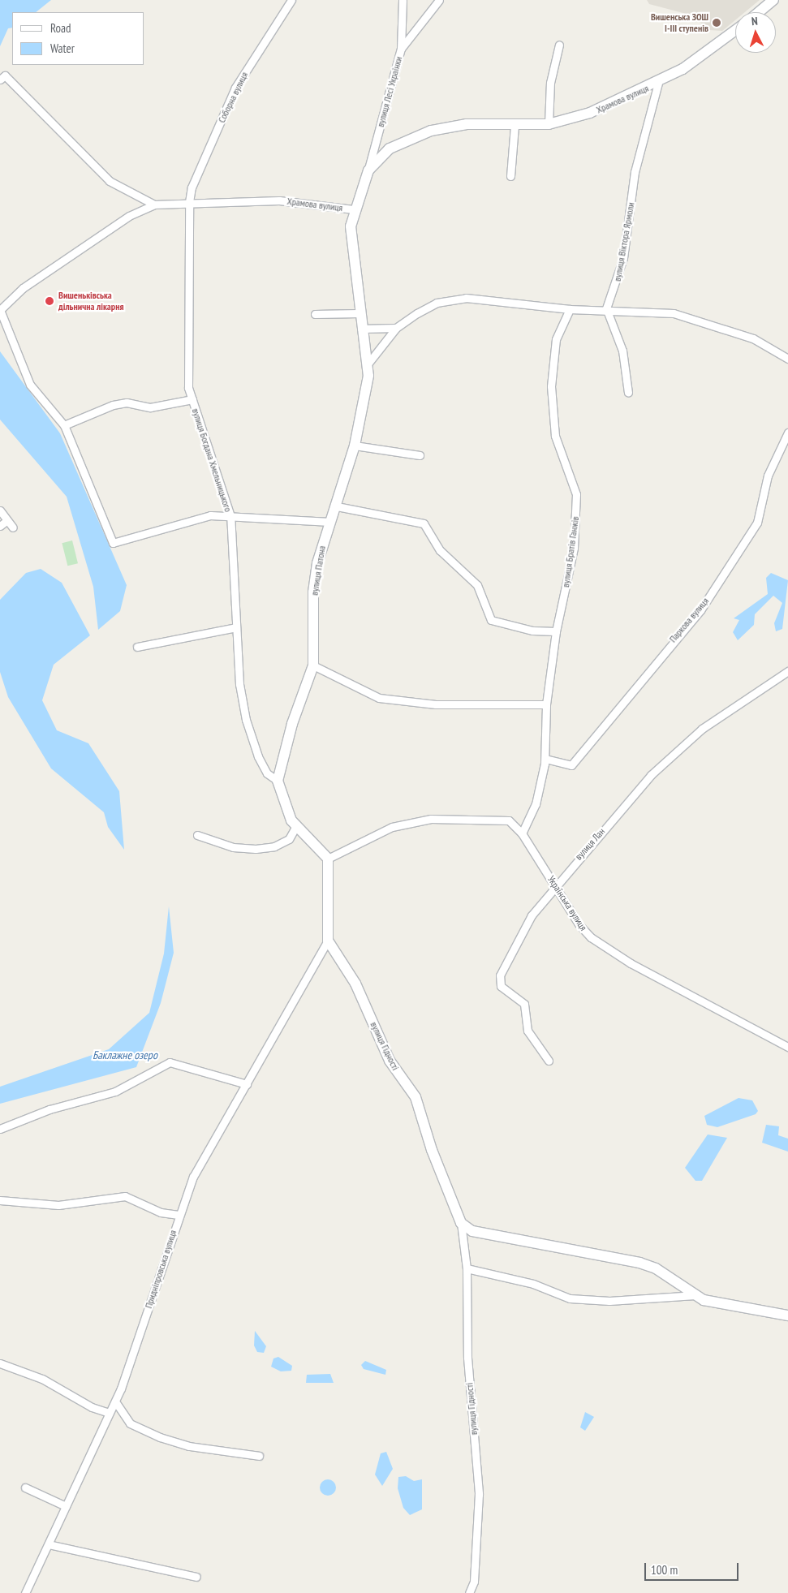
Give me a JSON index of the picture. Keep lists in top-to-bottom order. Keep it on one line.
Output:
{"streets":{"street":["вулиця Лесі Українки","Соборна вулиця","Храмова вулиця","вулиця Віктора Ярмоли","вулиця Богдана Хмельницького","вулиця Братів Ганжів","вулиця Патона","Паркова вулиця","вулиця Лан","Українська вулиця","вулиця Гідності","Придніпровська вулиця"]},"crossings":[["вулиця Лесі Українки","Храмова вулиця"],["Соборна вулиця","Храмова вулиця"],["Соборна вулиця","вулиця Богдана Хмельницького"],["Храмова вулиця","вулиця Віктора Ярмоли"],["Храмова вулиця","вулиця Богдана Хмельницького"],["Храмова вулиця","вулиця Патона"],["вулиця Богдана Хмельницького","вулиця Патона"],["вулиця Братів Ганжів","Паркова вулиця"],["вулиця Братів Ганжів","Українська вулиця"],["вулиця Лан","Українська вулиця"],["вулиця Гідності","Придніпровська вулиця"]],"water":["Баклажне озеро"],"places":["Вишенська ЗОШ І-ІІІ ступенів","Вишеньківська дільнична лікарня"],"legend":["Road","Water"],"scale_bar":"100 m","north":"top"}
